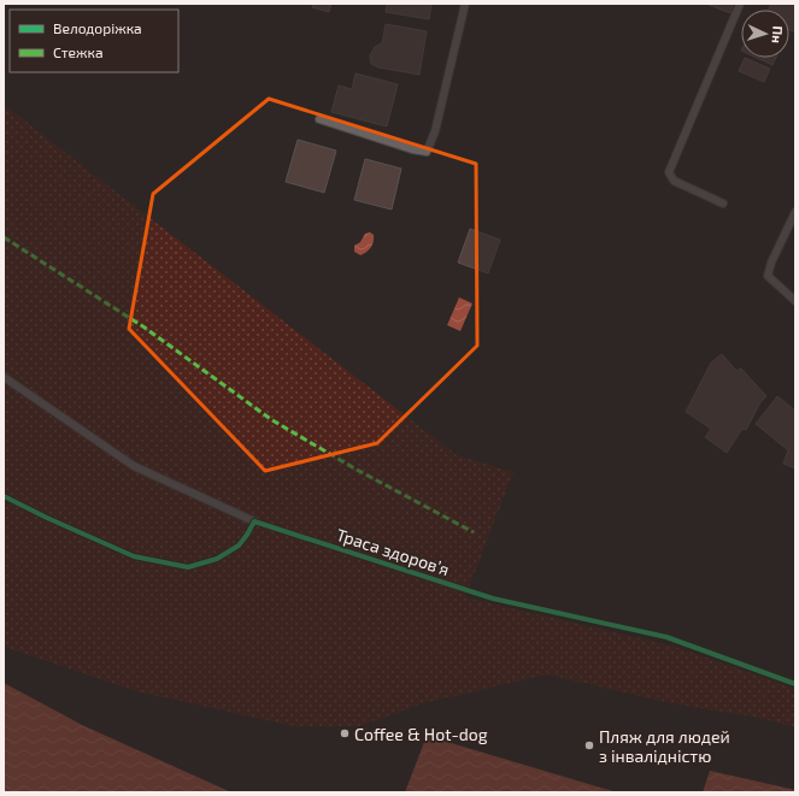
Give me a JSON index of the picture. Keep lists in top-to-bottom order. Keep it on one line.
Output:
{"streets":{"cycle path":["Траса здоров’я"]},"places":["Coffee & Hot-dog","Пляж для людей з інвалідністю"],"legend":["Велодоріжка","Стежка"],"north":"right"}
